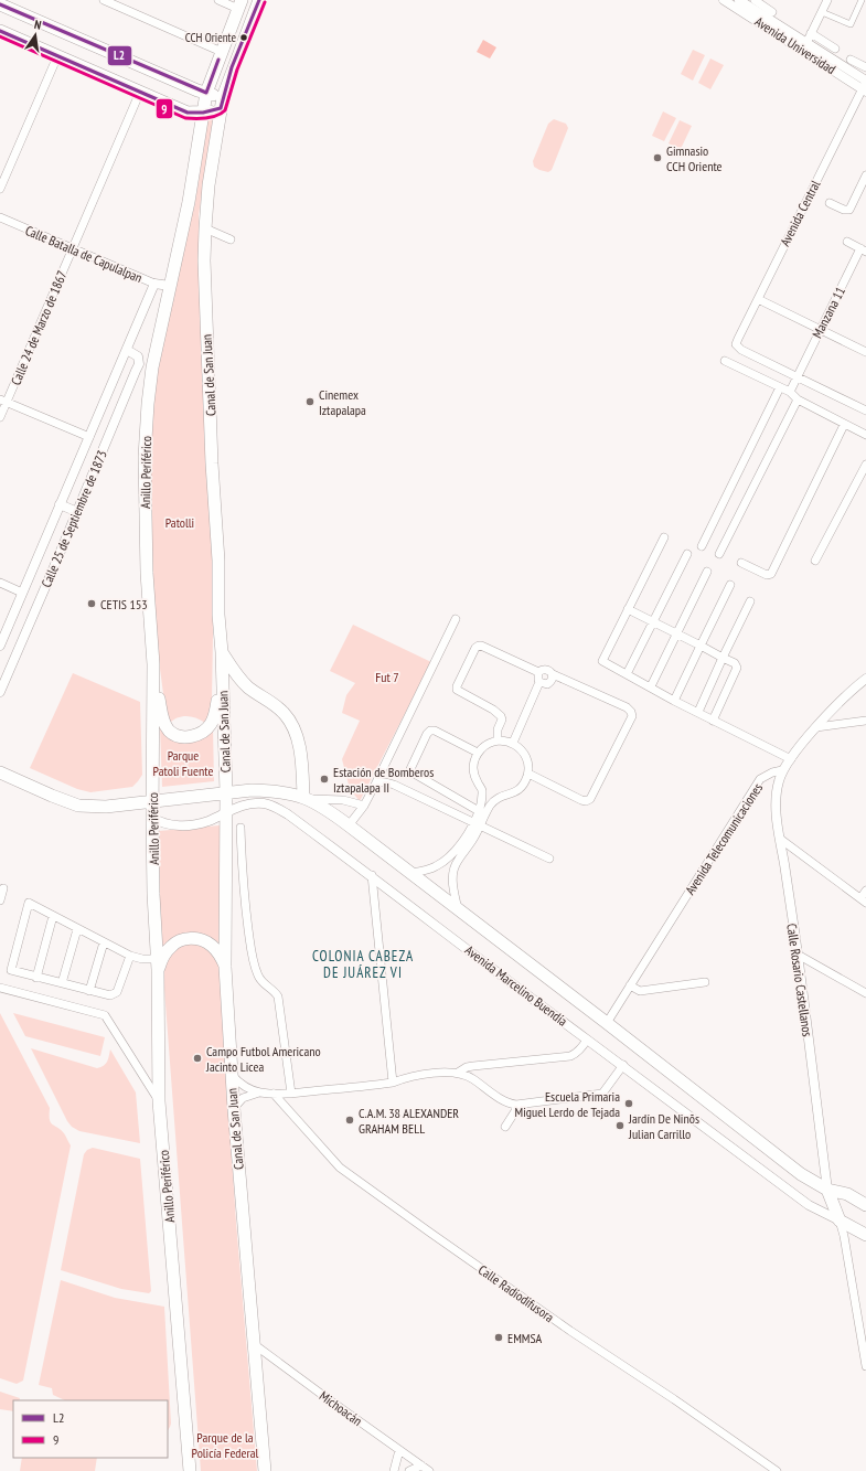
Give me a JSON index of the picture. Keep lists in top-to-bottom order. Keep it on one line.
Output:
{"streets":{"main road":["Canal de San Juan","Anillo Periférico","Avenida Marcelino Buendía"],"street":["Avenida Universidad","Avenida Central","Calle Batalla de Capulalpan","Manzana 11","Calle 24 de Marzo de 1867","Calle 25 de Septiembre de 1873","Avenida Telecomunicaciones","Calle Rosario Castellanos","Calle Radiodifusora","Michoacán"]},"crossings":[["Avenida Universidad","Avenida Central"],["Avenida Central","Manzana 11"],["Calle Batalla de Capulalpan","Calle 24 de Marzo de 1867"],["Calle Batalla de Capulalpan","Anillo Periférico"],["Calle Batalla de Capulalpan","Calle 25 de Septiembre de 1873"],["Canal de San Juan","Avenida Marcelino Buendía"],["Canal de San Juan","Michoacán"],["Anillo Periférico","Avenida Marcelino Buendía"],["Avenida Telecomunicaciones","Calle Rosario Castellanos"],["Avenida Telecomunicaciones","Avenida Marcelino Buendía"],["Calle Rosario Castellanos","Avenida Marcelino Buendía"]],"districts":["COLONIA CABEZA DE JUÁREZ VI"],"parks":["Patolli","Fut 7","Parque Patoli Fuente","Parque de la Policía Federal"],"places":["CCH Oriente","Gimnasio CCH Oriente","Cinemex Iztapalapa","CETIS 153","Estación de Bomberos Iztapalapa II","Campo Futbol Americano Jacinto Licea","Escuela Primaria Miguel Lerdo de Tejada","C.A.M. 38 ALEXANDER GRAHAM BELL","Jardín De Ninõs Julian Carrillo","EMMSA"],"lines":["transit line L2","transit line 9"],"legend":["L2","9"],"north":"top"}
